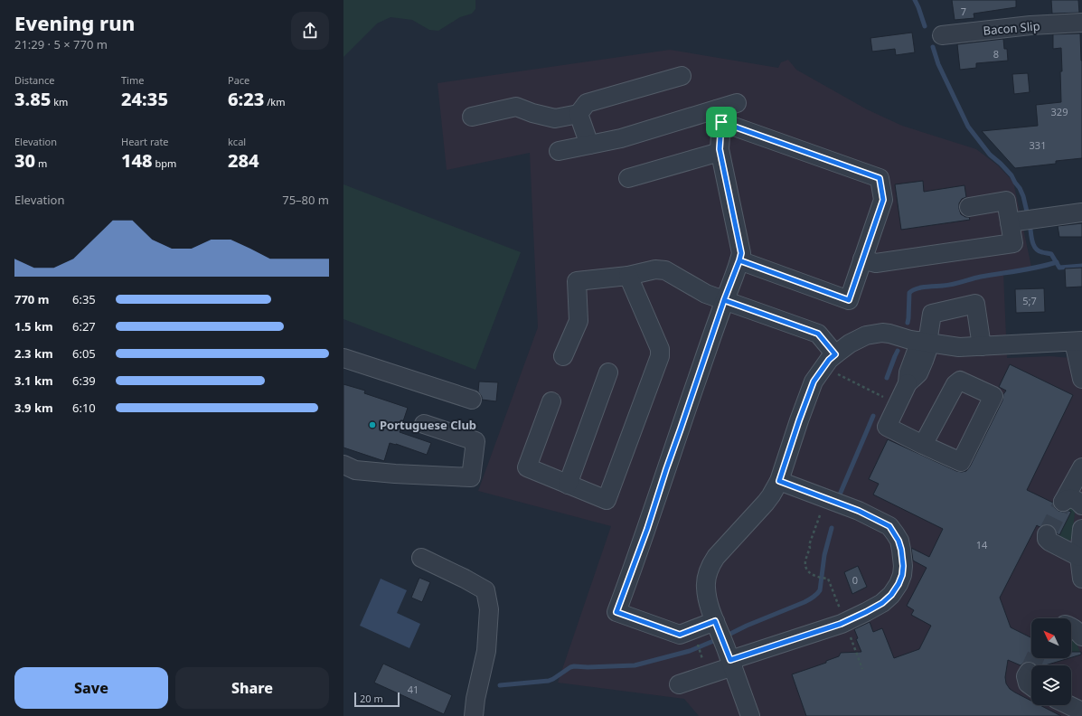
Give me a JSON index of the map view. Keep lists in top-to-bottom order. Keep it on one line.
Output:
{"streets":{"street":["Bacon Slip"]},"places":["Portuguese Club"],"house_numbers":["7","8","329","331","5;7","14","0","41"],"scale_bar":"20 m","north":"top left","page":{"heading":["Evening run","21:29 · 5 × 770 m"],"stats":[["Distance","3.85 km"],["Time","24:35"],["Pace","6:23 /km"],["Elevation","30 m"],["Heart rate","148 bpm"],["kcal","284"]],"chart":["Elevation","75–80 m"],"list":[{"name":"770 m","note":"6:35"},{"name":"1.5 km","note":"6:27"},{"name":"2.3 km","note":"6:05"},{"name":"3.1 km","note":"6:39"},{"name":"3.9 km","note":"6:10"}],"buttons":["Save","Share"],"scale":"20 m"}}
